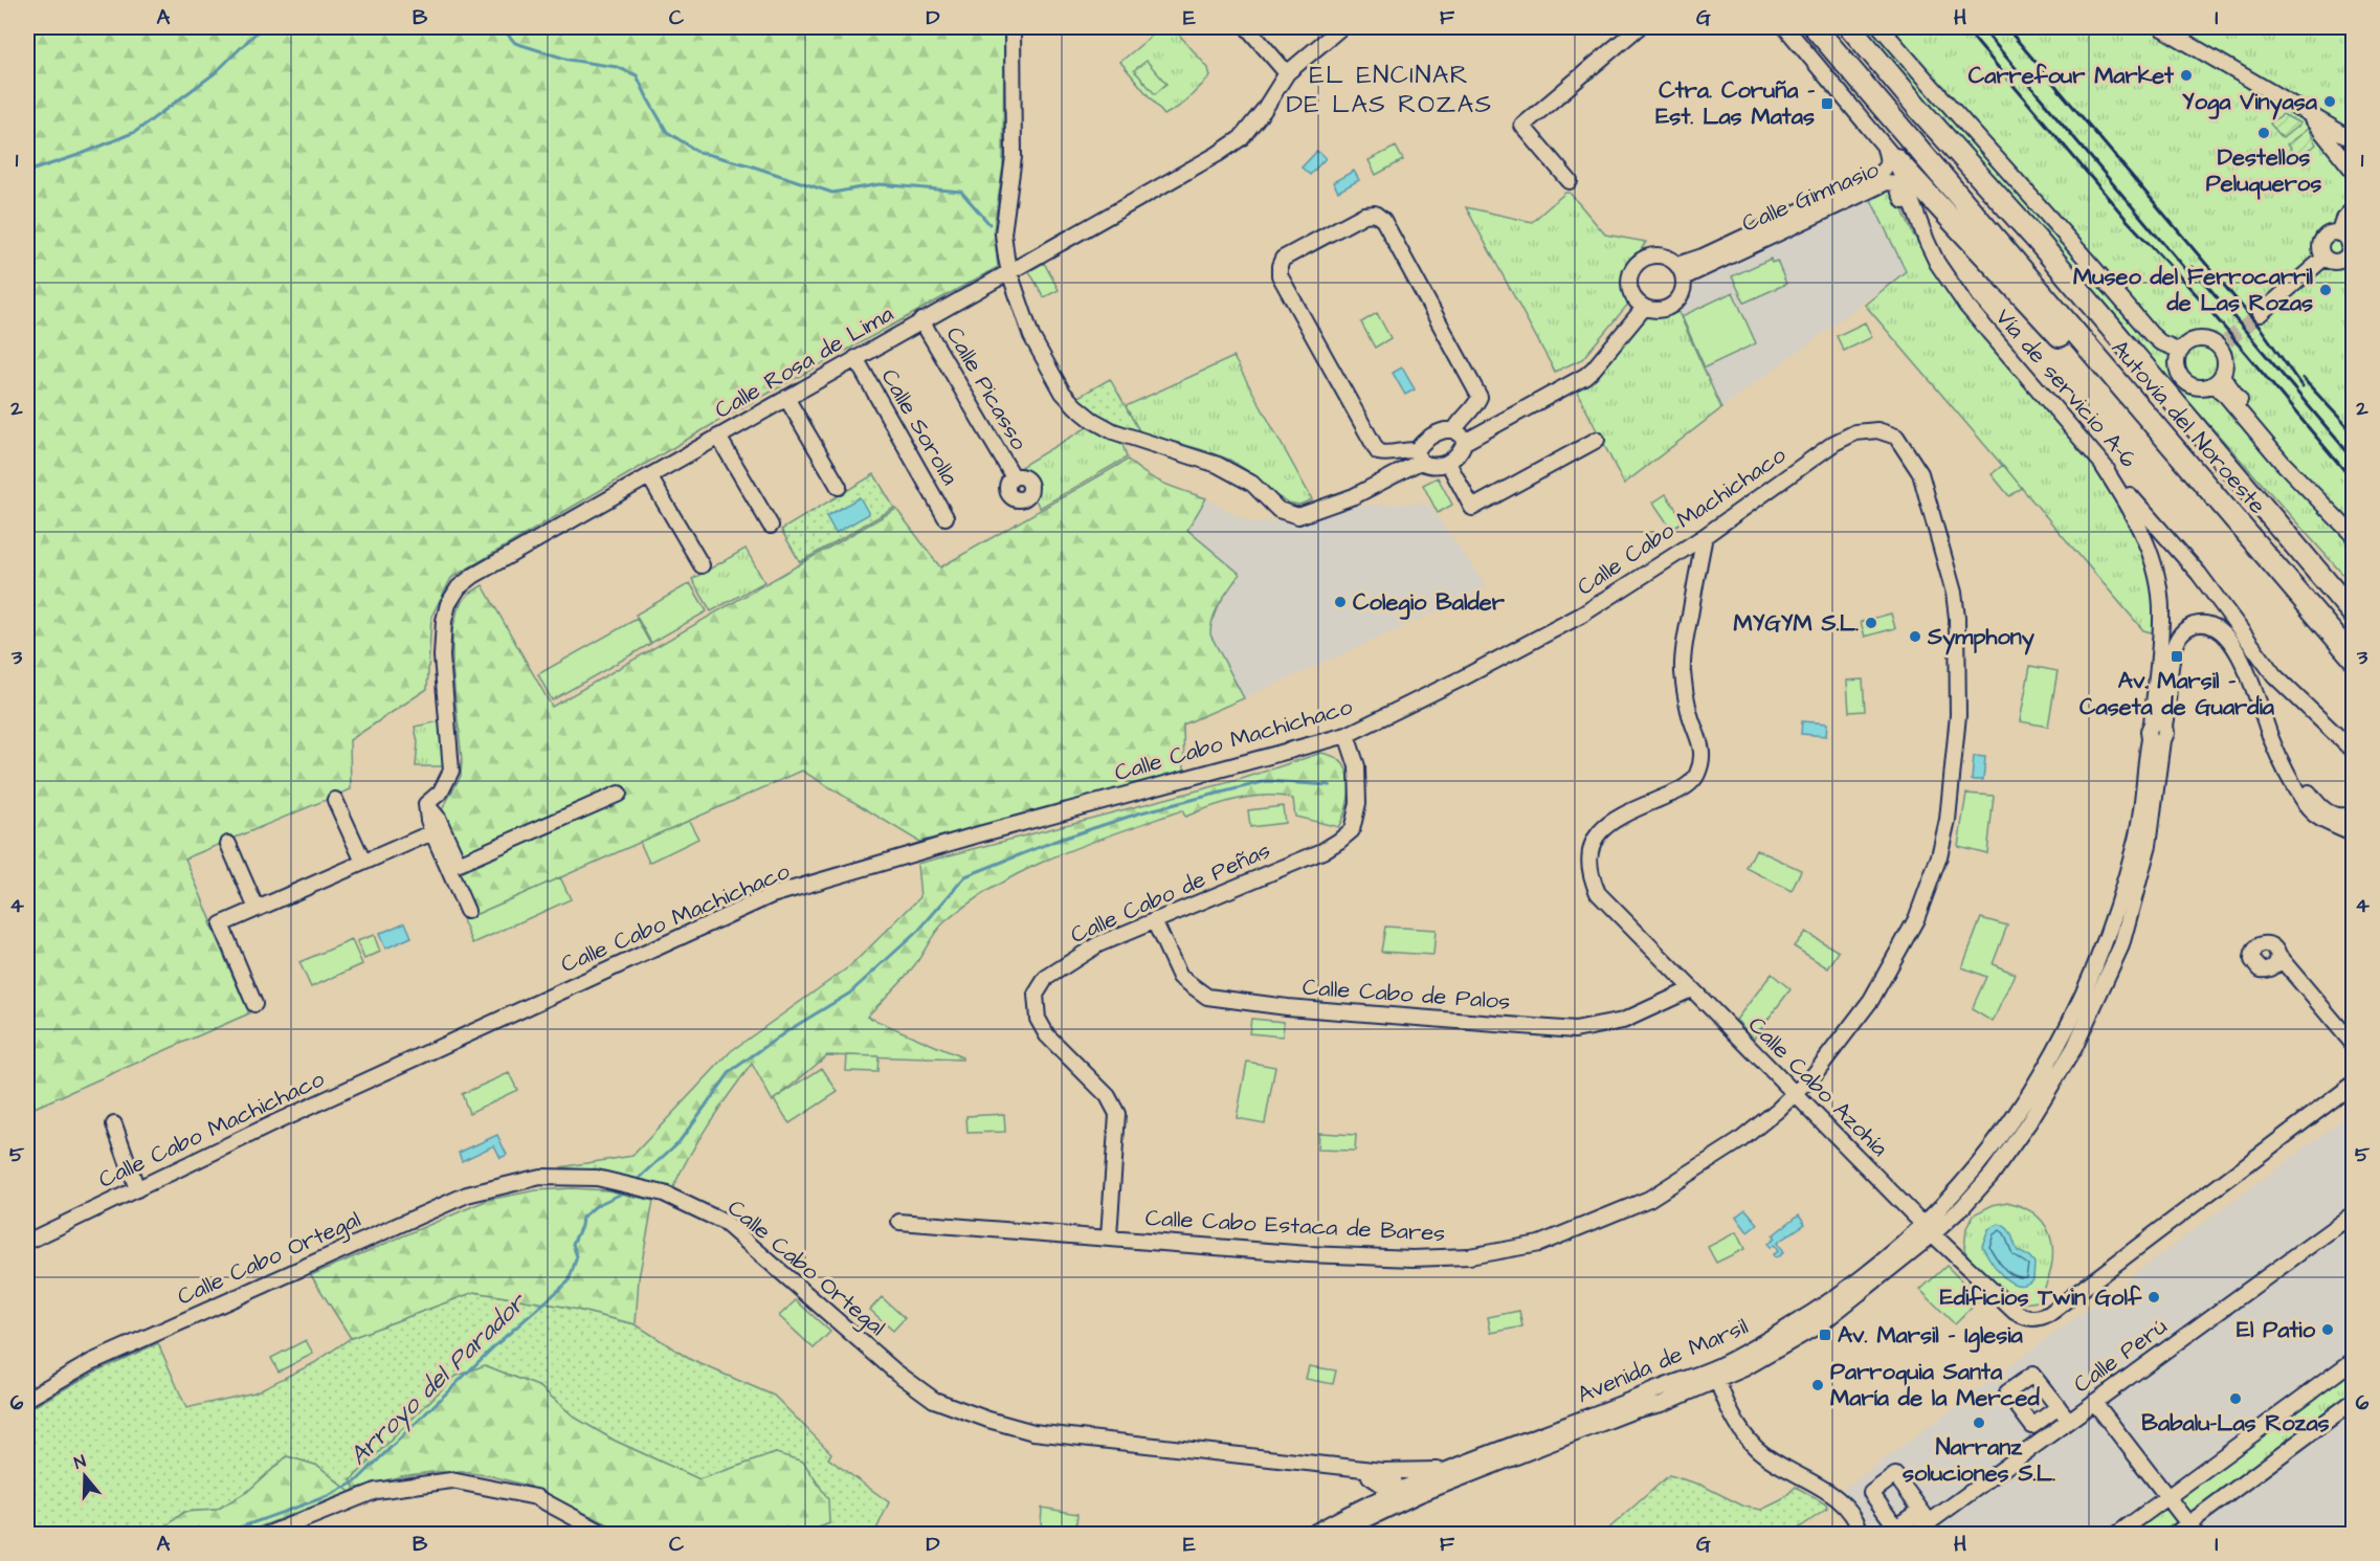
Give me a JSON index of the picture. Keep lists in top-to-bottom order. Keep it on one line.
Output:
{"streets":{"highway":["Autovía del Noroeste"],"street":["Calle Gimnasio","Calle Rosa de Lima","Calle Picasso","Vía de servicio A-6","Calle Sorolla","Calle Cabo Machichaco","Calle Cabo de Peñas","Calle Cabo de Palos","Calle Cabo Azohía","Calle Cabo Estaca de Bares","Calle Cabo Ortegal","Calle Perú","Avenida de Marsil"]},"crossings":[["Calle Gimnasio","Vía de servicio A-6"],["Calle Rosa de Lima","Calle Picasso"],["Calle Rosa de Lima","Calle Sorolla"],["Vía de servicio A-6","Avenida de Marsil"],["Calle Cabo Machichaco","Calle Cabo de Peñas"],["Calle Cabo Machichaco","Calle Cabo Azohía"],["Calle Cabo Machichaco","Calle Cabo Estaca de Bares"],["Calle Cabo de Peñas","Calle Cabo de Palos"],["Calle Cabo de Peñas","Calle Cabo Estaca de Bares"],["Calle Cabo de Palos","Calle Cabo Azohía"],["Calle Cabo Azohía","Calle Cabo Estaca de Bares"],["Calle Cabo Azohía","Avenida de Marsil"],["Calle Cabo Ortegal","Avenida de Marsil"]],"districts":["EL ENCINAR DE LAS ROZAS"],"water":["Arroyo del Parador"],"places":{"other":["Carrefour Market","Yoga Vinyasa","Destellos Peluqueros","Museo del Ferrocarril de Las Rozas","Colegio Balder","MYGYM S.L.","Symphony","Edificios Twin Golf","El Patio","Parroquia Santa María de la Merced","Babalu-Las Rozas","Narranz soluciones S.L."],"transit":["Ctra. Coruña - Est. Las Matas","Av. Marsil - Caseta de Guardia","Av. Marsil - Iglesia"]},"north":"top","grid":{"columns":["A","B","C","D","E","F","G","H","I"],"rows":["1","2","3","4","5","6"]}}
